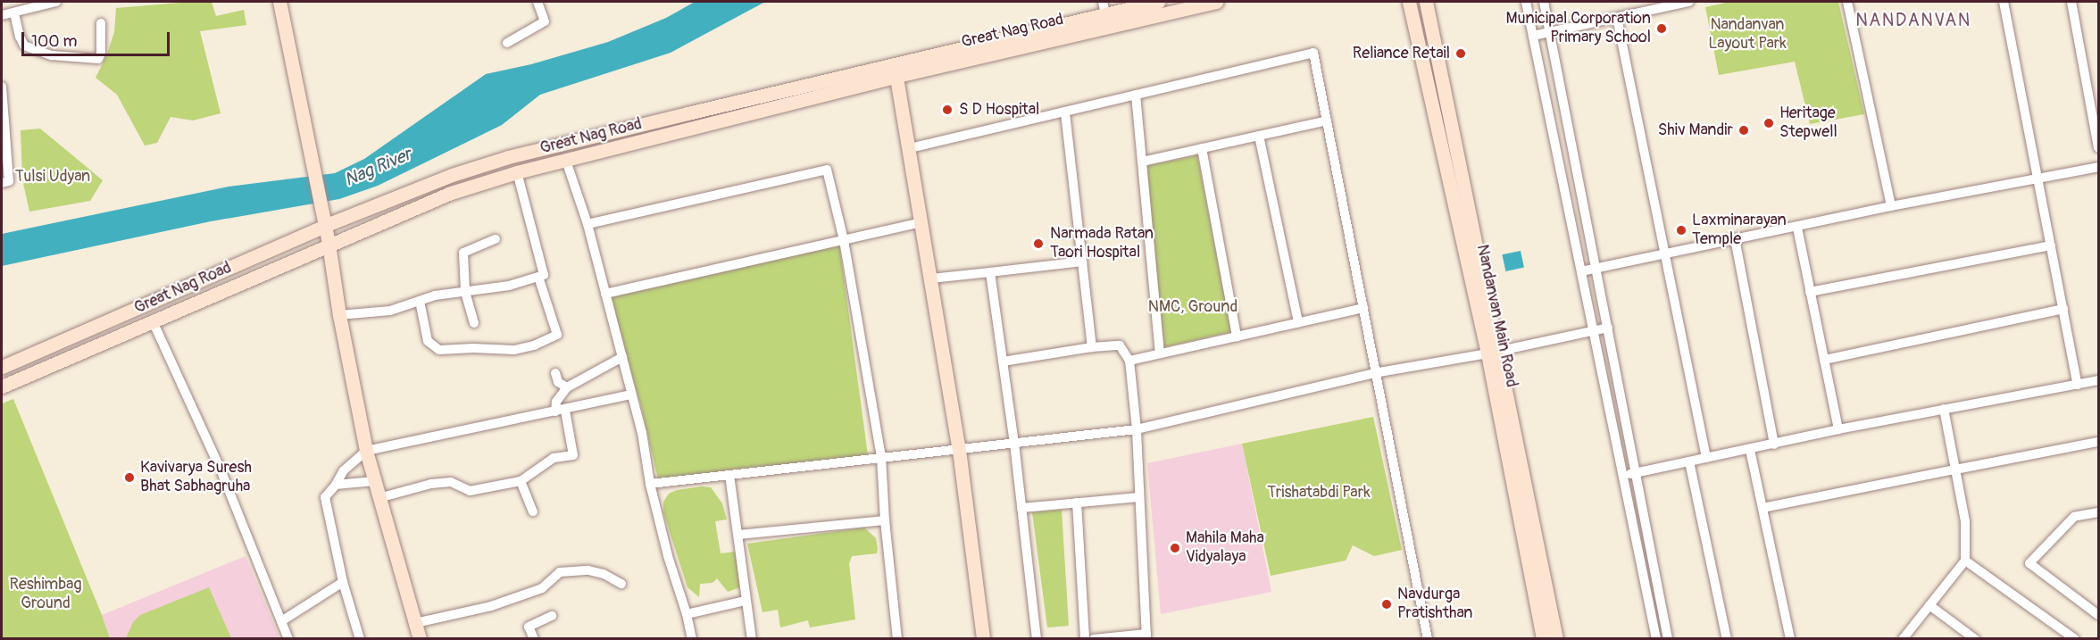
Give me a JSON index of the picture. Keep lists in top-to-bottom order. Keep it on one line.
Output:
{"streets":{"main road":["Great Nag Road","Nandanvan Main Road"]},"districts":["NANDANVAN"],"water":["Nag River"],"parks":["Nandanvan Layout Park","Tulsi Udyan","NMC, Ground","Trishatabdi Park","Reshimbag Ground"],"places":["Municipal Corporation Primary School","Reliance Retail","S D Hospital","Heritage Stepwell","Shiv Mandir","Laxminarayan Temple","Narmada Ratan Taori Hospital","Kavivarya Suresh Bhat Sabhagruha","Mahila Maha Vidyalaya","Navdurga Pratishthan"],"scale_bar":"100 m"}
